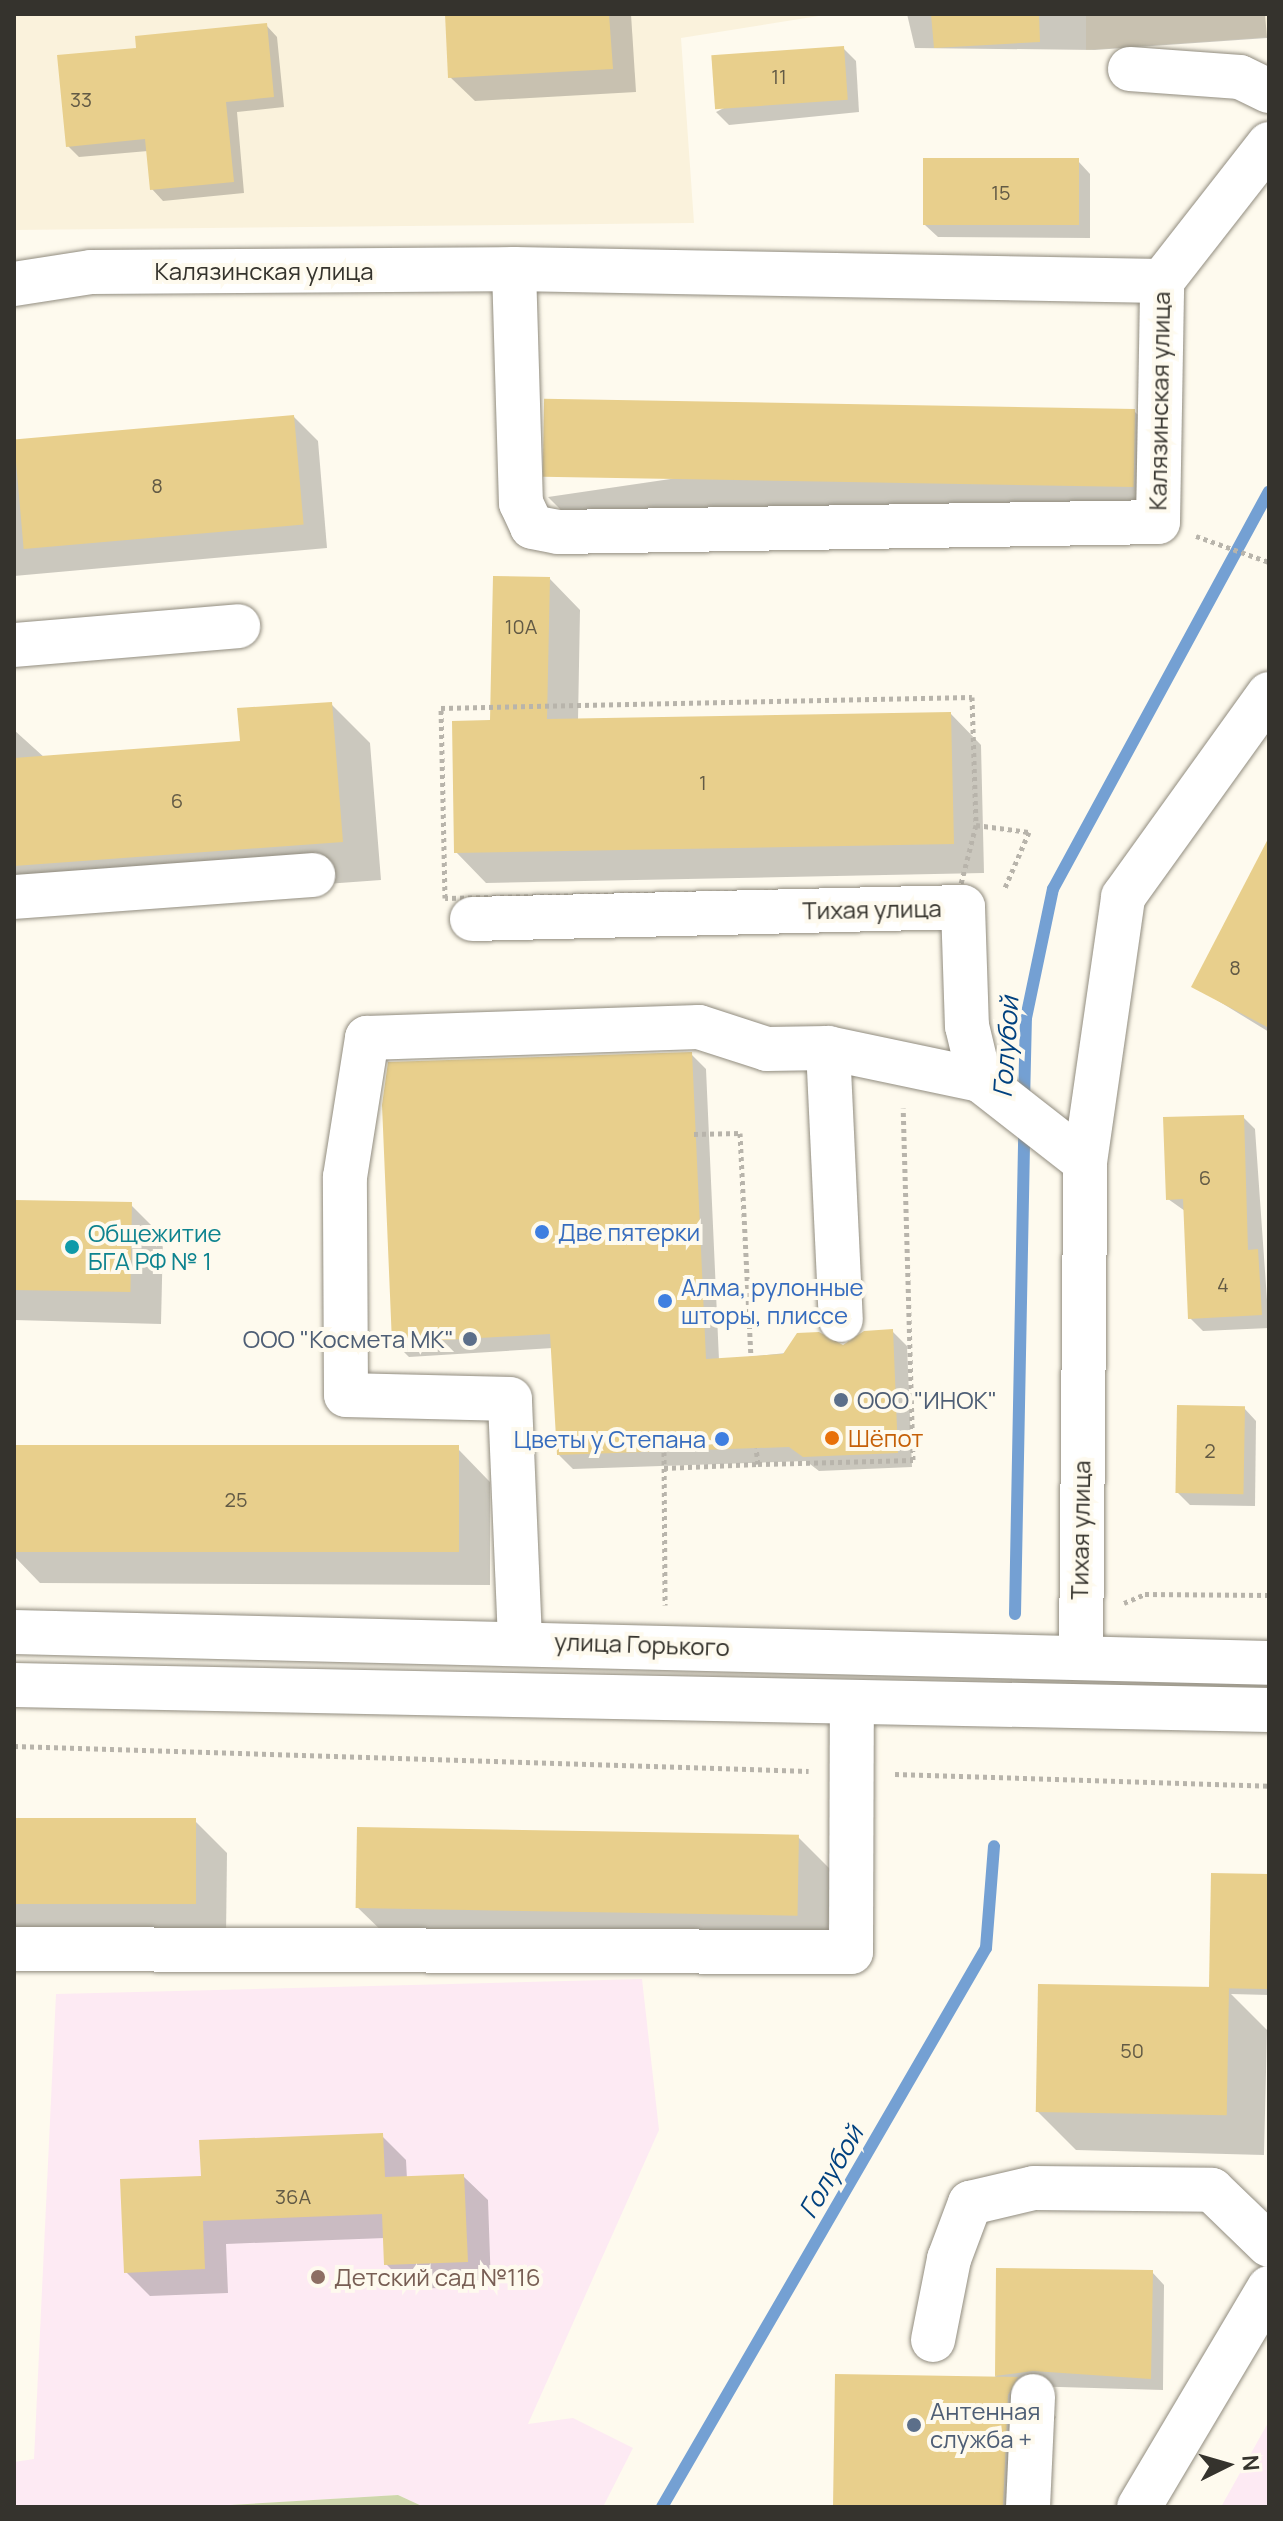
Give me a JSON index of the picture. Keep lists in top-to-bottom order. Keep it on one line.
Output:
{"streets":{"main road":["Калязинская улица","Тихая улица","улица Горького"]},"crossings":[["Тихая улица","улица Горького"]],"water":["Голубой"],"places":["Две пятерки","Общежитие БГА РФ № 1","Алма, рулонные шторы, плиссе","ООО \"Космета МК\"","ООО \"ИНОК\"","Шёпот","Цветы у Степана","Детский сад №116","Антенная служба +"],"house_numbers":["11","33","15","8","10А","1","6","8","6","4","2","25","50","36А"],"north":"right"}
